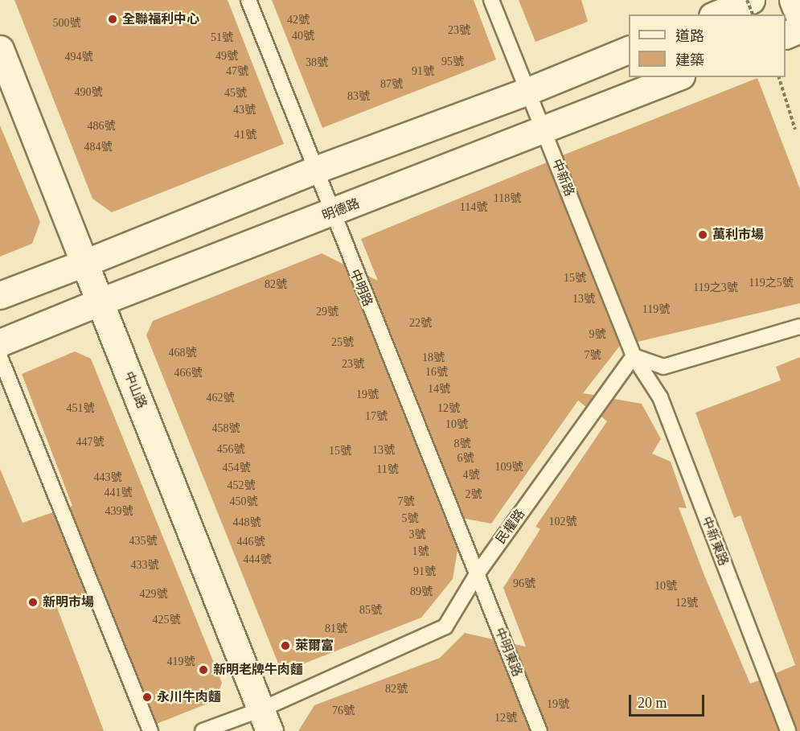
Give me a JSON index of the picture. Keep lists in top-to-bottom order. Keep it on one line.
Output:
{"streets":{"street":["明德路","中山路"],"lane":["中新路","中明路","民權路","中新東路","中明東路"]},"crossings":[["中新路","明德路"],["中新路","民權路"],["中新路","中新東路"],["明德路","中明路"],["明德路","中山路"],["中明路","民權路"],["中明路","中明東路"],["中山路","民權路"],["民權路","中新東路"],["民權路","中明東路"]],"places":["全聯福利中心","萬利市場","新明市場","萊爾富","新明老牌牛肉麵","永川牛肉麵"],"house_numbers":["42號","500號","23號","40號","51號","49號","494號","95號","38號","47號","91號","87號","490號","45號","83號","43號","486號","41號","484號","118號","114號","15號","119之5號","82號","119之3號","13號","119號","29號","22號","9號","25號","468號","7號","18號","23號","16號","466號","14號","19號","462號","451號","12號","17號","10號","458號","447號","8號","456號","13號","15號","6號","109號","454號","11號","4號","443號","452號","441號","2號","450號","7號","439號","5號","102號","448號","3號","435號","446號","1號","444號","433號","91號","96號","10號","89號","429號","12號","85號","425號","81號","419號","82號","19號","76號","12號"],"legend":["道路","建築"],"scale_bar":"20 m"}
